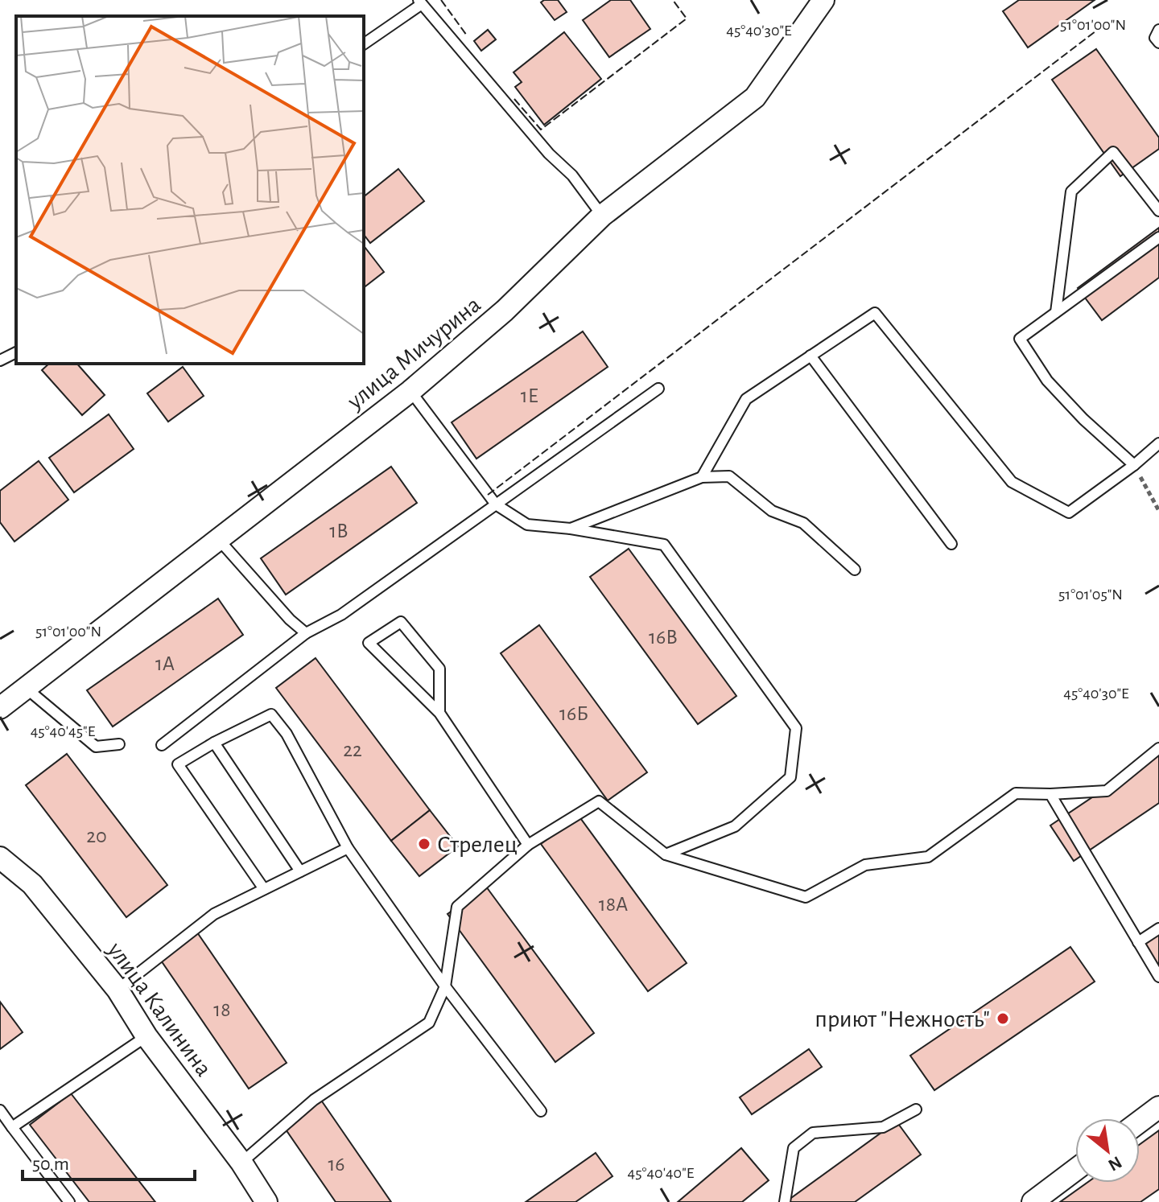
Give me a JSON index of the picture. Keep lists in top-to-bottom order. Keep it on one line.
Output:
{"streets":{"street":["улица Мичурина","улица Калинина"]},"places":["Стрелец","приют \"Нежность\""],"house_numbers":["1Е","1В","16В","1А","16Б","22","20","18А","18","16"],"scale_bar":"50 m","north":"bottom right","coordinates":["51°01'00\"N","45°40'30\"E","51°01'05\"N","45°40'45\"E","45°40'40\"E"]}
